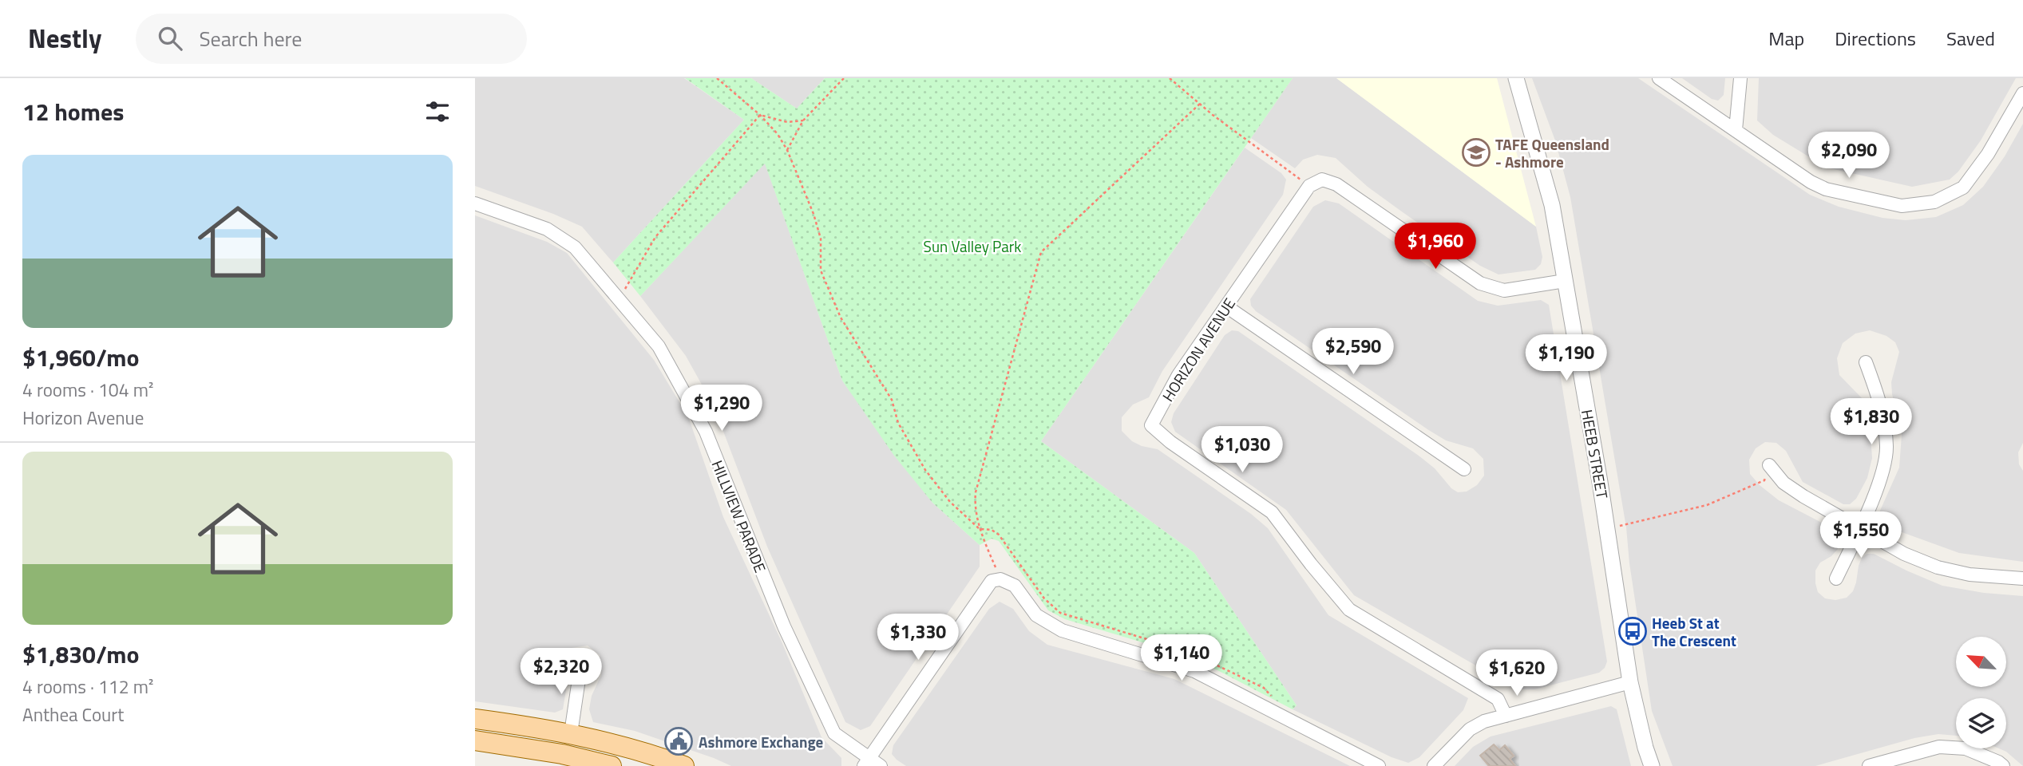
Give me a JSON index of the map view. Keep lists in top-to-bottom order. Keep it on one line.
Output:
{"streets":{"street":["HORIZON AVENUE","HEEB STREET","HILLVIEW PARADE"]},"parks":["Sun Valley Park"],"places":{"school or university":["TAFE Queensland - Ashmore"],"bus stop":["Heeb St at The Crescent"],"public building":["Ashmore Exchange"]},"north":"top left","page":{"header":"Nestly","search":"Search here","nav":["Map","Directions","Saved"],"heading":"12 homes","price":["$2,090","$1,960","$2,590","$1,190","$1,290","$1,830","$1,030","$1,550","$1,330","$1,140","$2,320","$1,620"],"list":[{"name":"$1,960/mo","note":"4 rooms · 104 m² · Horizon Avenue"},{"name":"$1,830/mo","note":"4 rooms · 112 m² · Anthea Court"}]}}
